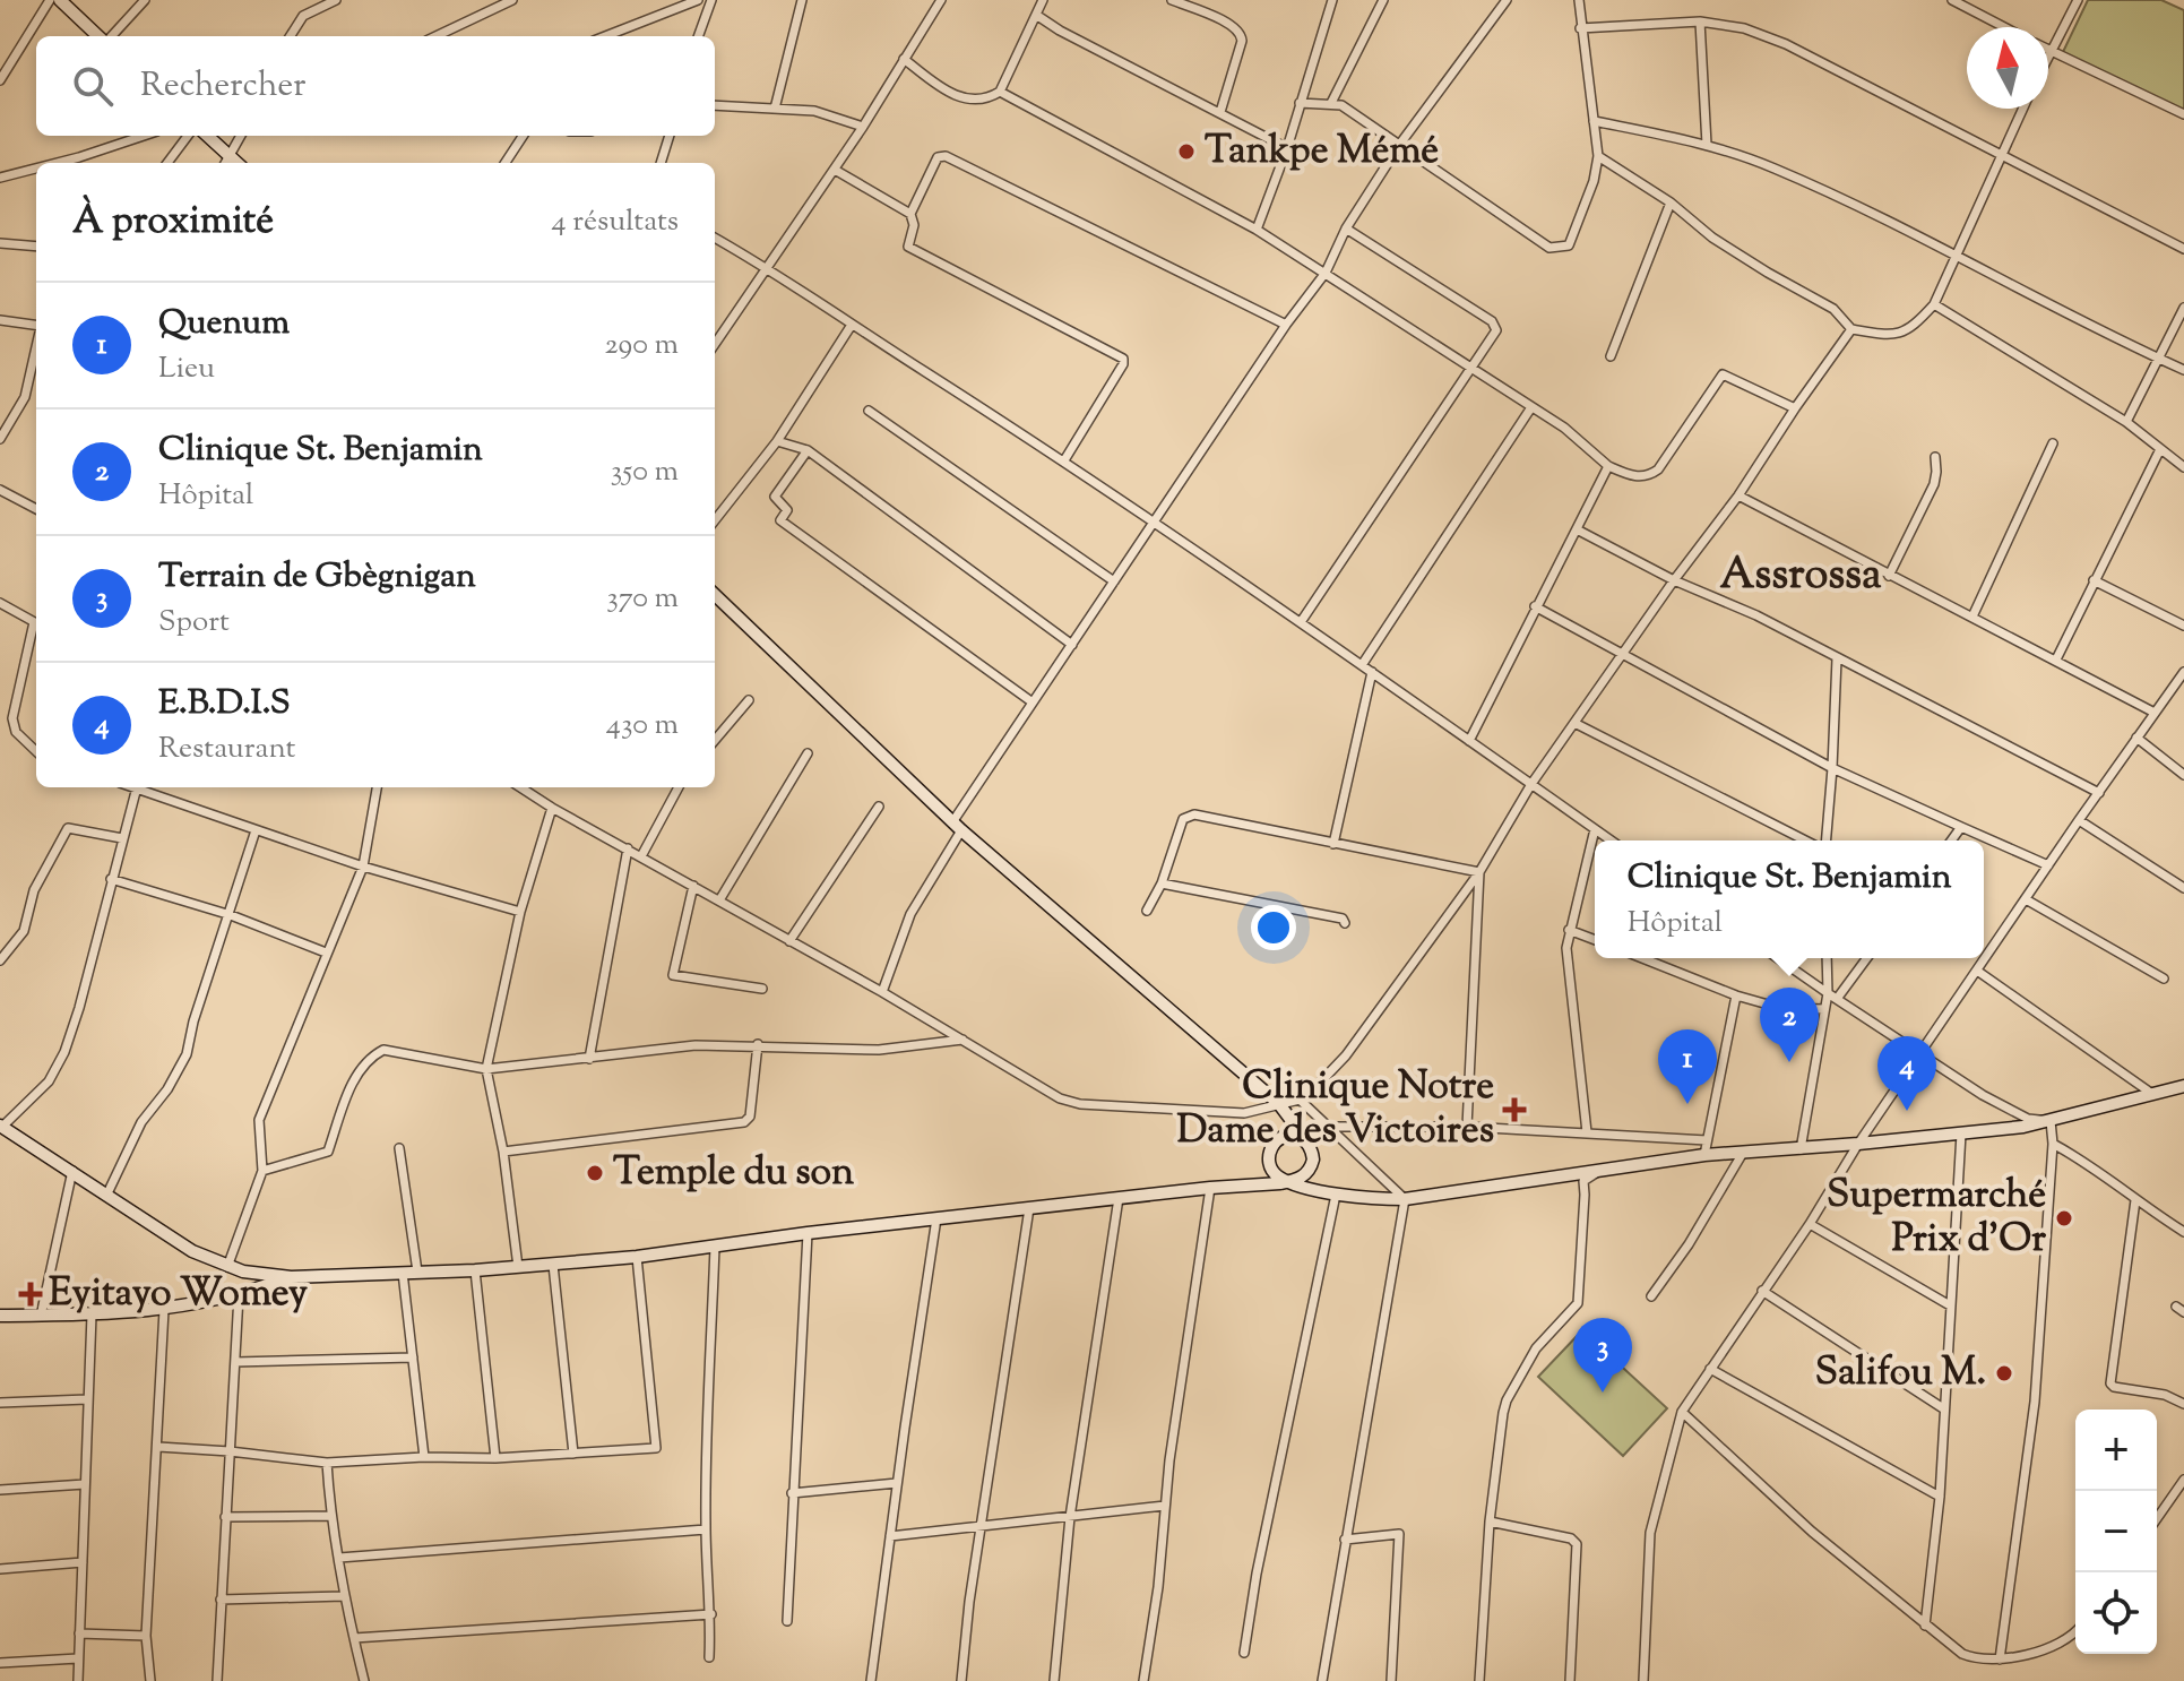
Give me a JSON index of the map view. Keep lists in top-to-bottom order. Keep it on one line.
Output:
{"districts":["Assrossa"],"places":{"other":["Tankpe Mémé","Temple du son","Supermarché Prix d'Or","Salifou M."],"health":["Clinique Notre Dame des Victoires","Eyitayo Womey"]},"north":"top","page":{"search":"Rechercher","heading":["À proximité","4 résultats"],"list":[{"mark":"1","name":"Quenum","note":"Lieu","value":"290 m"},{"mark":"2","name":"Clinique St. Benjamin","note":"Hôpital","value":"350 m"},{"mark":"3","name":"Terrain de Gbègnigan","note":"Sport","value":"370 m"},{"mark":"4","name":"E.B.D.I.S","note":"Restaurant","value":"430 m"}],"popup":["Clinique St. Benjamin","Hôpital"],"pins":["2","1","4","3"],"map_buttons":["+","−"]}}
